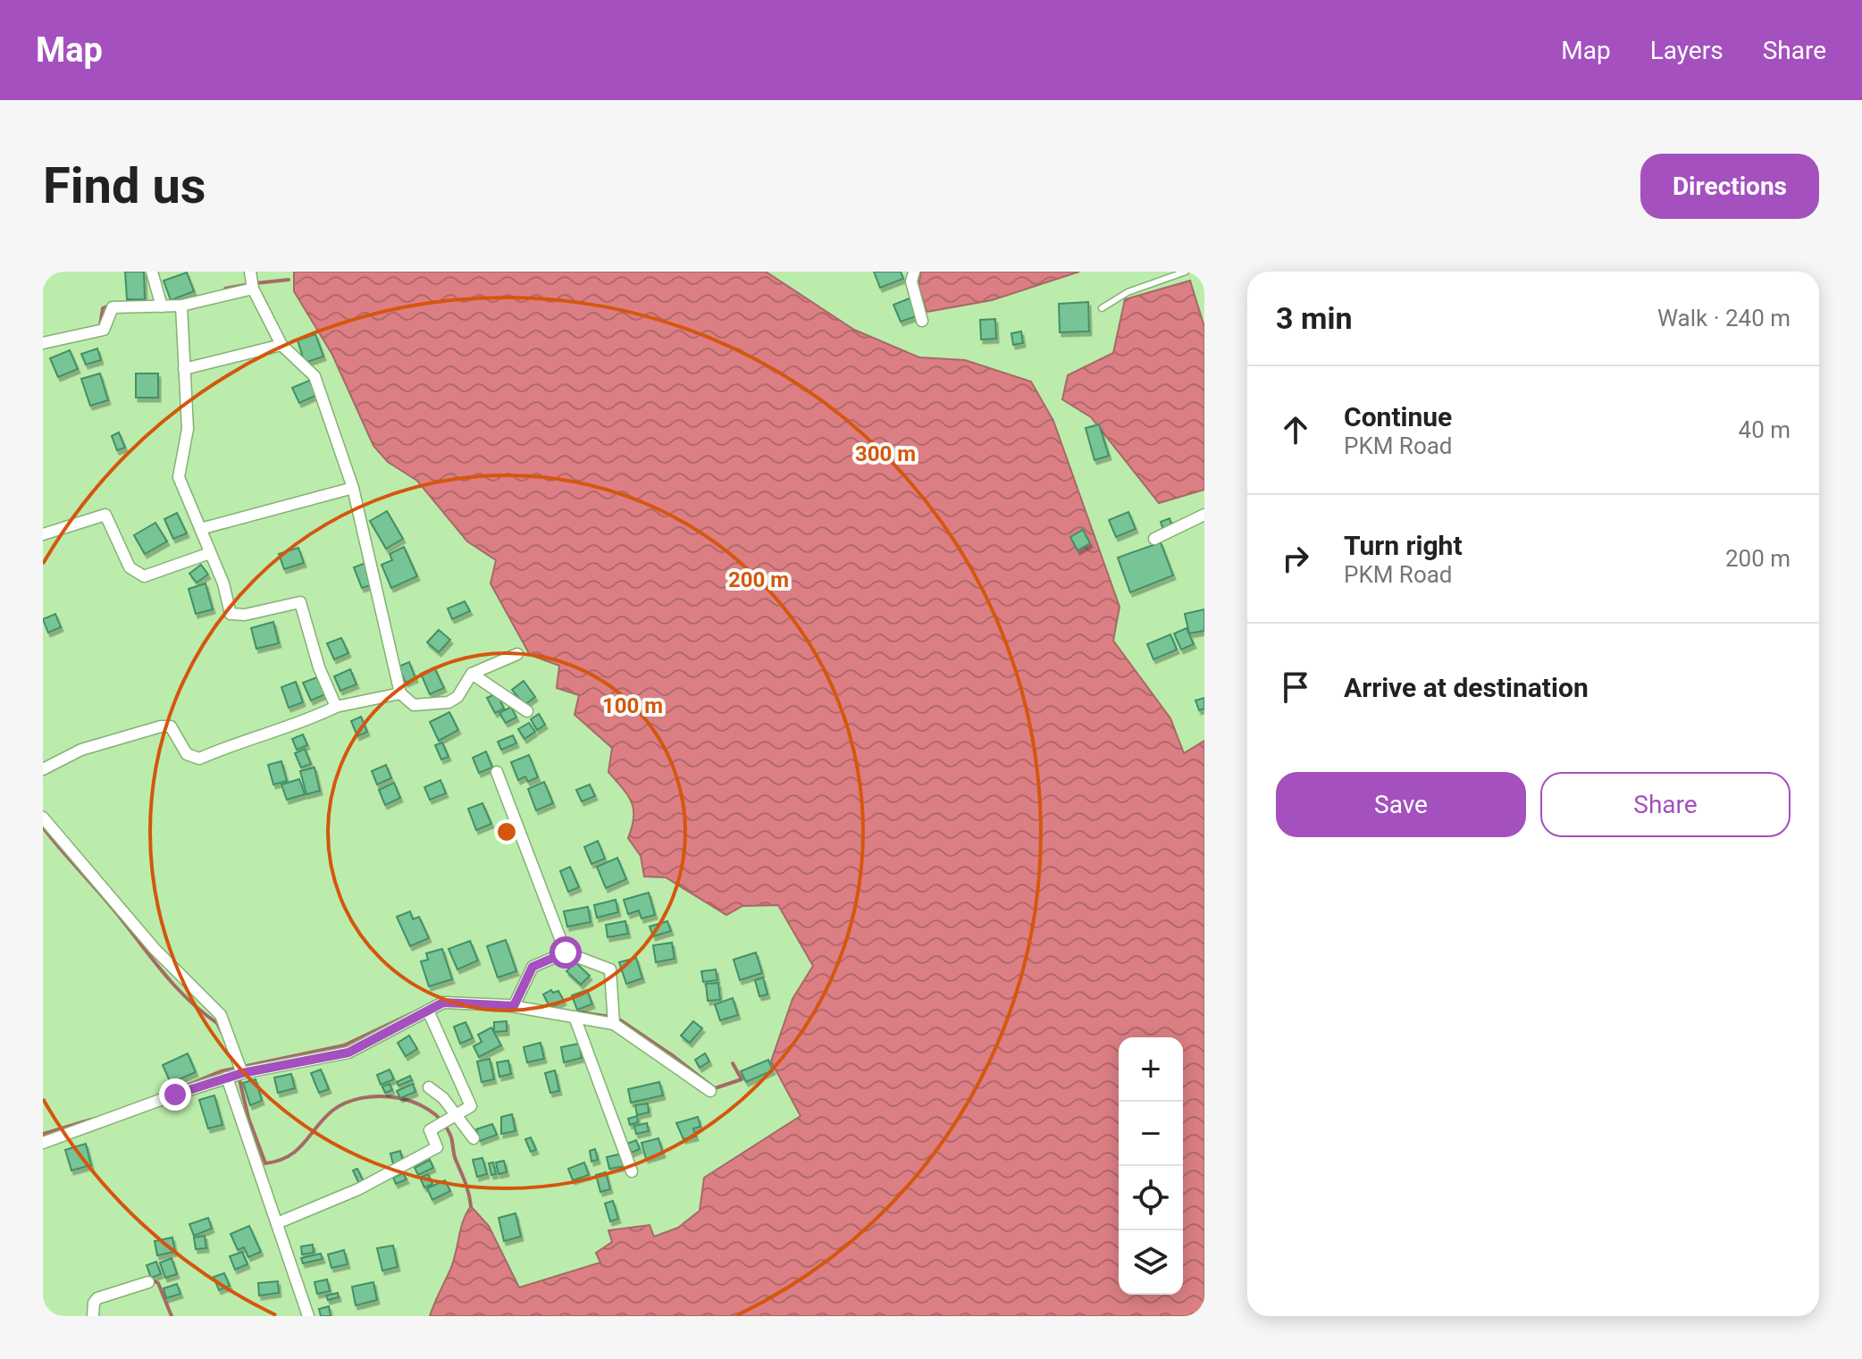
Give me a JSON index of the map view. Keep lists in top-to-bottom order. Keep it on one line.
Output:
{"page":{"header":"Map","nav":["Map","Layers","Share"],"buttons":["Directions",["Save","Share"]],"title":"Find us","heading":["3 min","Walk · 240 m"],"list":[["Continue","PKM Road","40 m"],["Turn right","PKM Road","200 m"],"Arrive at destination"],"map_buttons":["+","−"]},"rings":["300 m","200 m","100 m"]}
